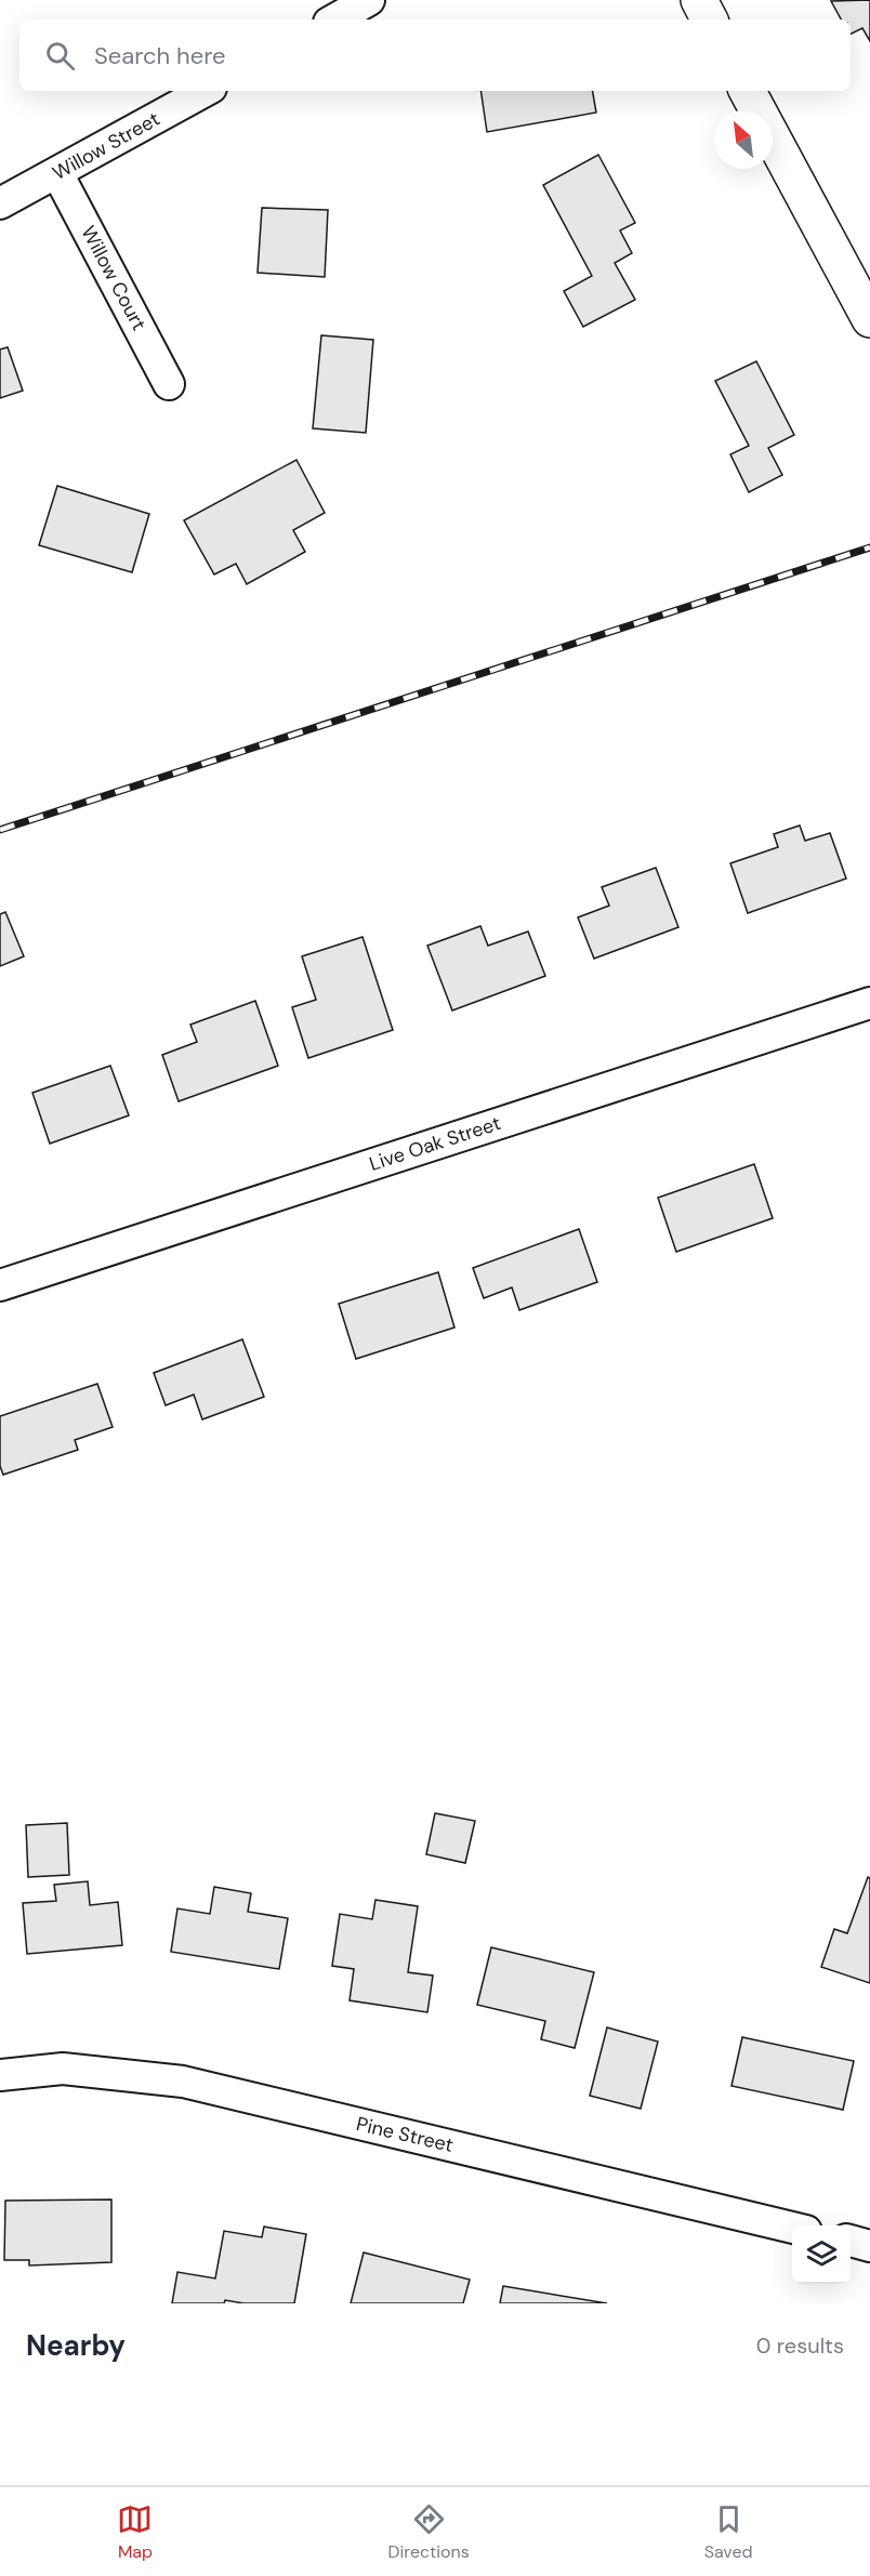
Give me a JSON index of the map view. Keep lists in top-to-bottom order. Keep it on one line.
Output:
{"streets":{"street":["Willow Street","Willow Court","Live Oak Street","Pine Street"]},"crossings":[["Willow Street","Willow Court"]],"north":"top left","page":{"search":"Search here","heading":["Nearby","0 results"],"nav":["Map","Directions","Saved"]}}
